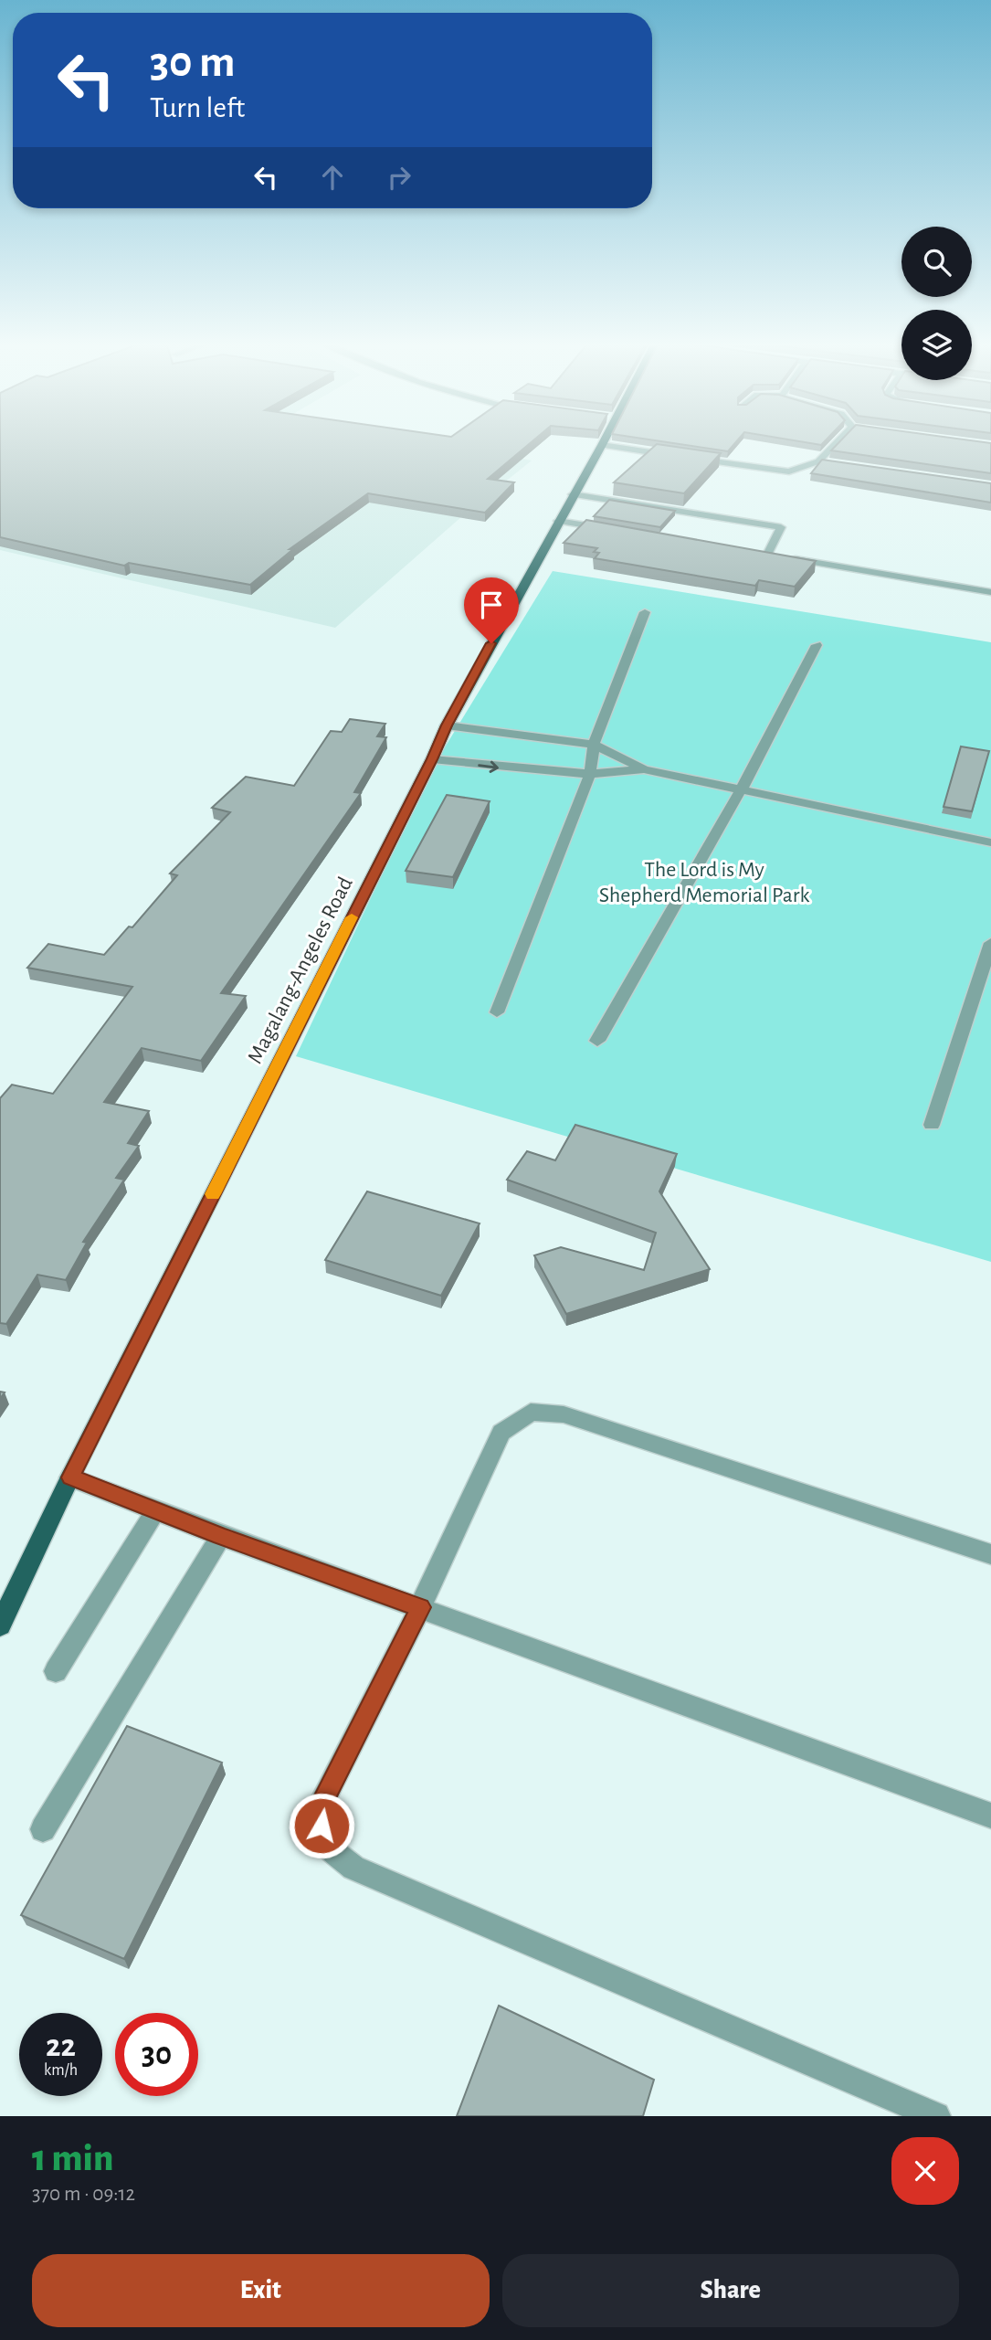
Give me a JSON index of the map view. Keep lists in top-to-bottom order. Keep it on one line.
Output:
{"streets":{"main road":["Magalang-Angeles Road"]},"parks":["The Lord is My Shepherd Memorial Park"],"page":{"turn":["30 m","Turn left"],"speed":"22 km/h","limit":"30","heading":["1 min","370 m · 09:12"],"buttons":["Exit","Share"]}}
